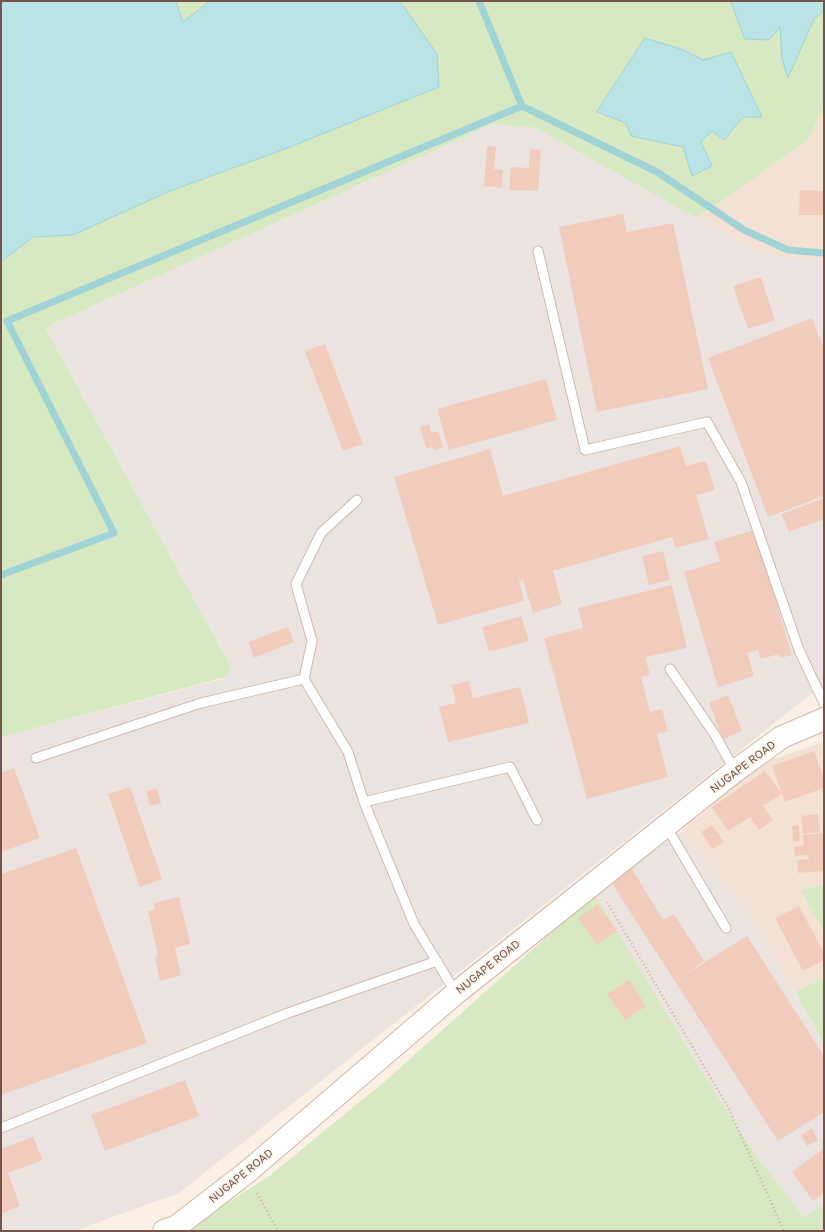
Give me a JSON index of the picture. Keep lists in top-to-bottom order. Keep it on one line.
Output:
{"streets":{"main road":["NUGAPE ROAD"]}}
